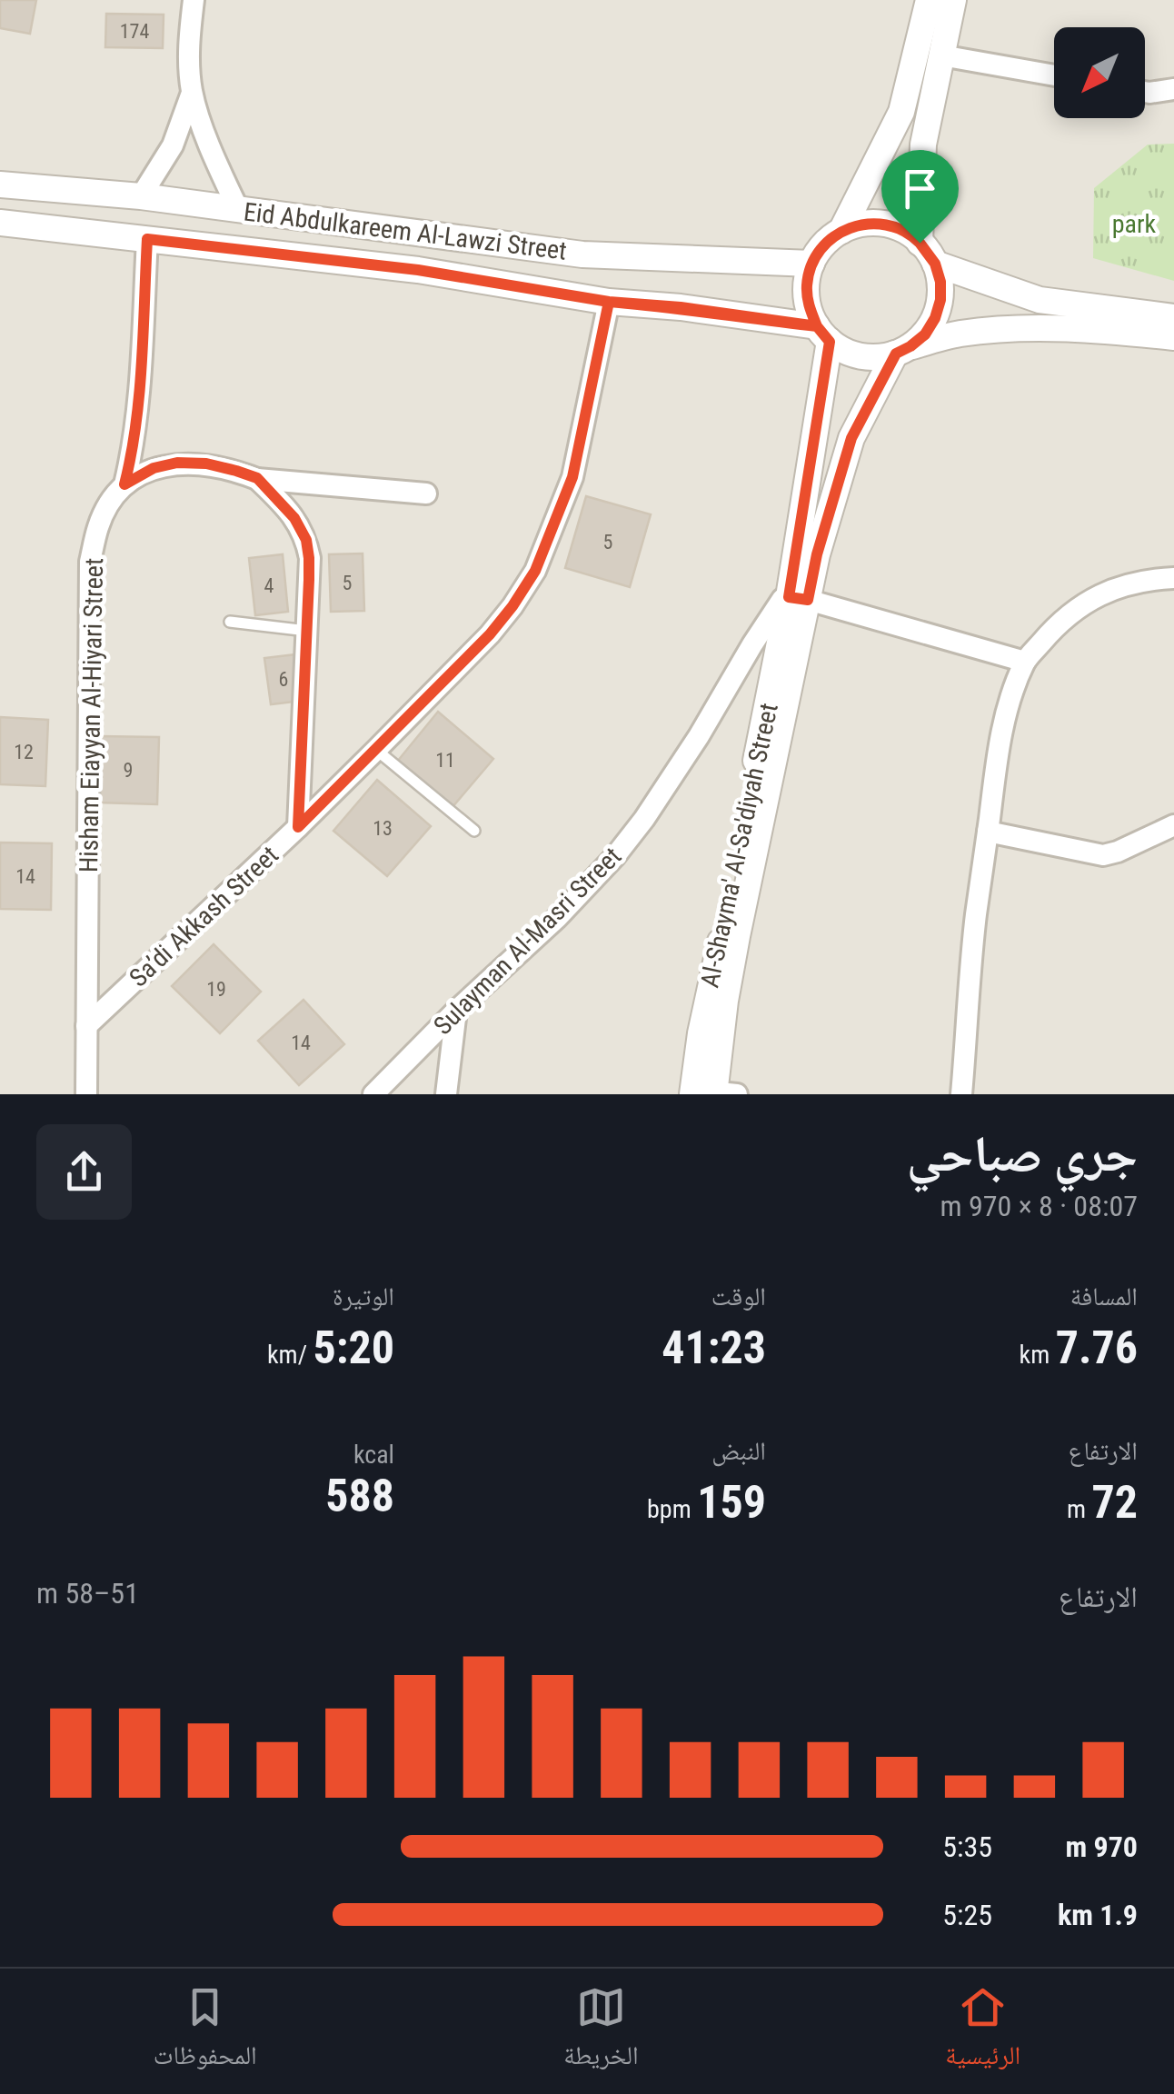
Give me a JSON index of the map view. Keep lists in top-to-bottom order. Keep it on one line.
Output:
{"streets":{"street":["Eid Abdulkareem Al-Lawzi Street","Hisham Eiayyan Al-Hiyari Street","Al-Shayma' Al-Sa'diyah Street","Sa’di Akkash Street","Sulayman Al-Masri Street"]},"crossings":[["Eid Abdulkareem Al-Lawzi Street","Sa’di Akkash Street"],["Hisham Eiayyan Al-Hiyari Street","Sa’di Akkash Street"],["Al-Shayma' Al-Sa'diyah Street","Sulayman Al-Masri Street"]],"parks":["park"],"house_numbers":["174","5","5","4","6","12","11","9","13","14","19","14"],"north":"bottom left","page":{"heading":["جري صباحي","08:07 · 8 × 970 m"],"stats":[["المسافة","7.76 km"],["الوقت","41:23"],["الوتيرة","5:20 /km"],["الارتفاع","72 m"],["النبض","159 bpm"],["kcal","588"]],"chart":["الارتفاع","51–58 m"],"list":[{"name":"970 m","note":"5:35"},{"name":"1.9 km","note":"5:25"}],"tabs":["الرئيسية","الخريطة","المحفوظات"]}}
